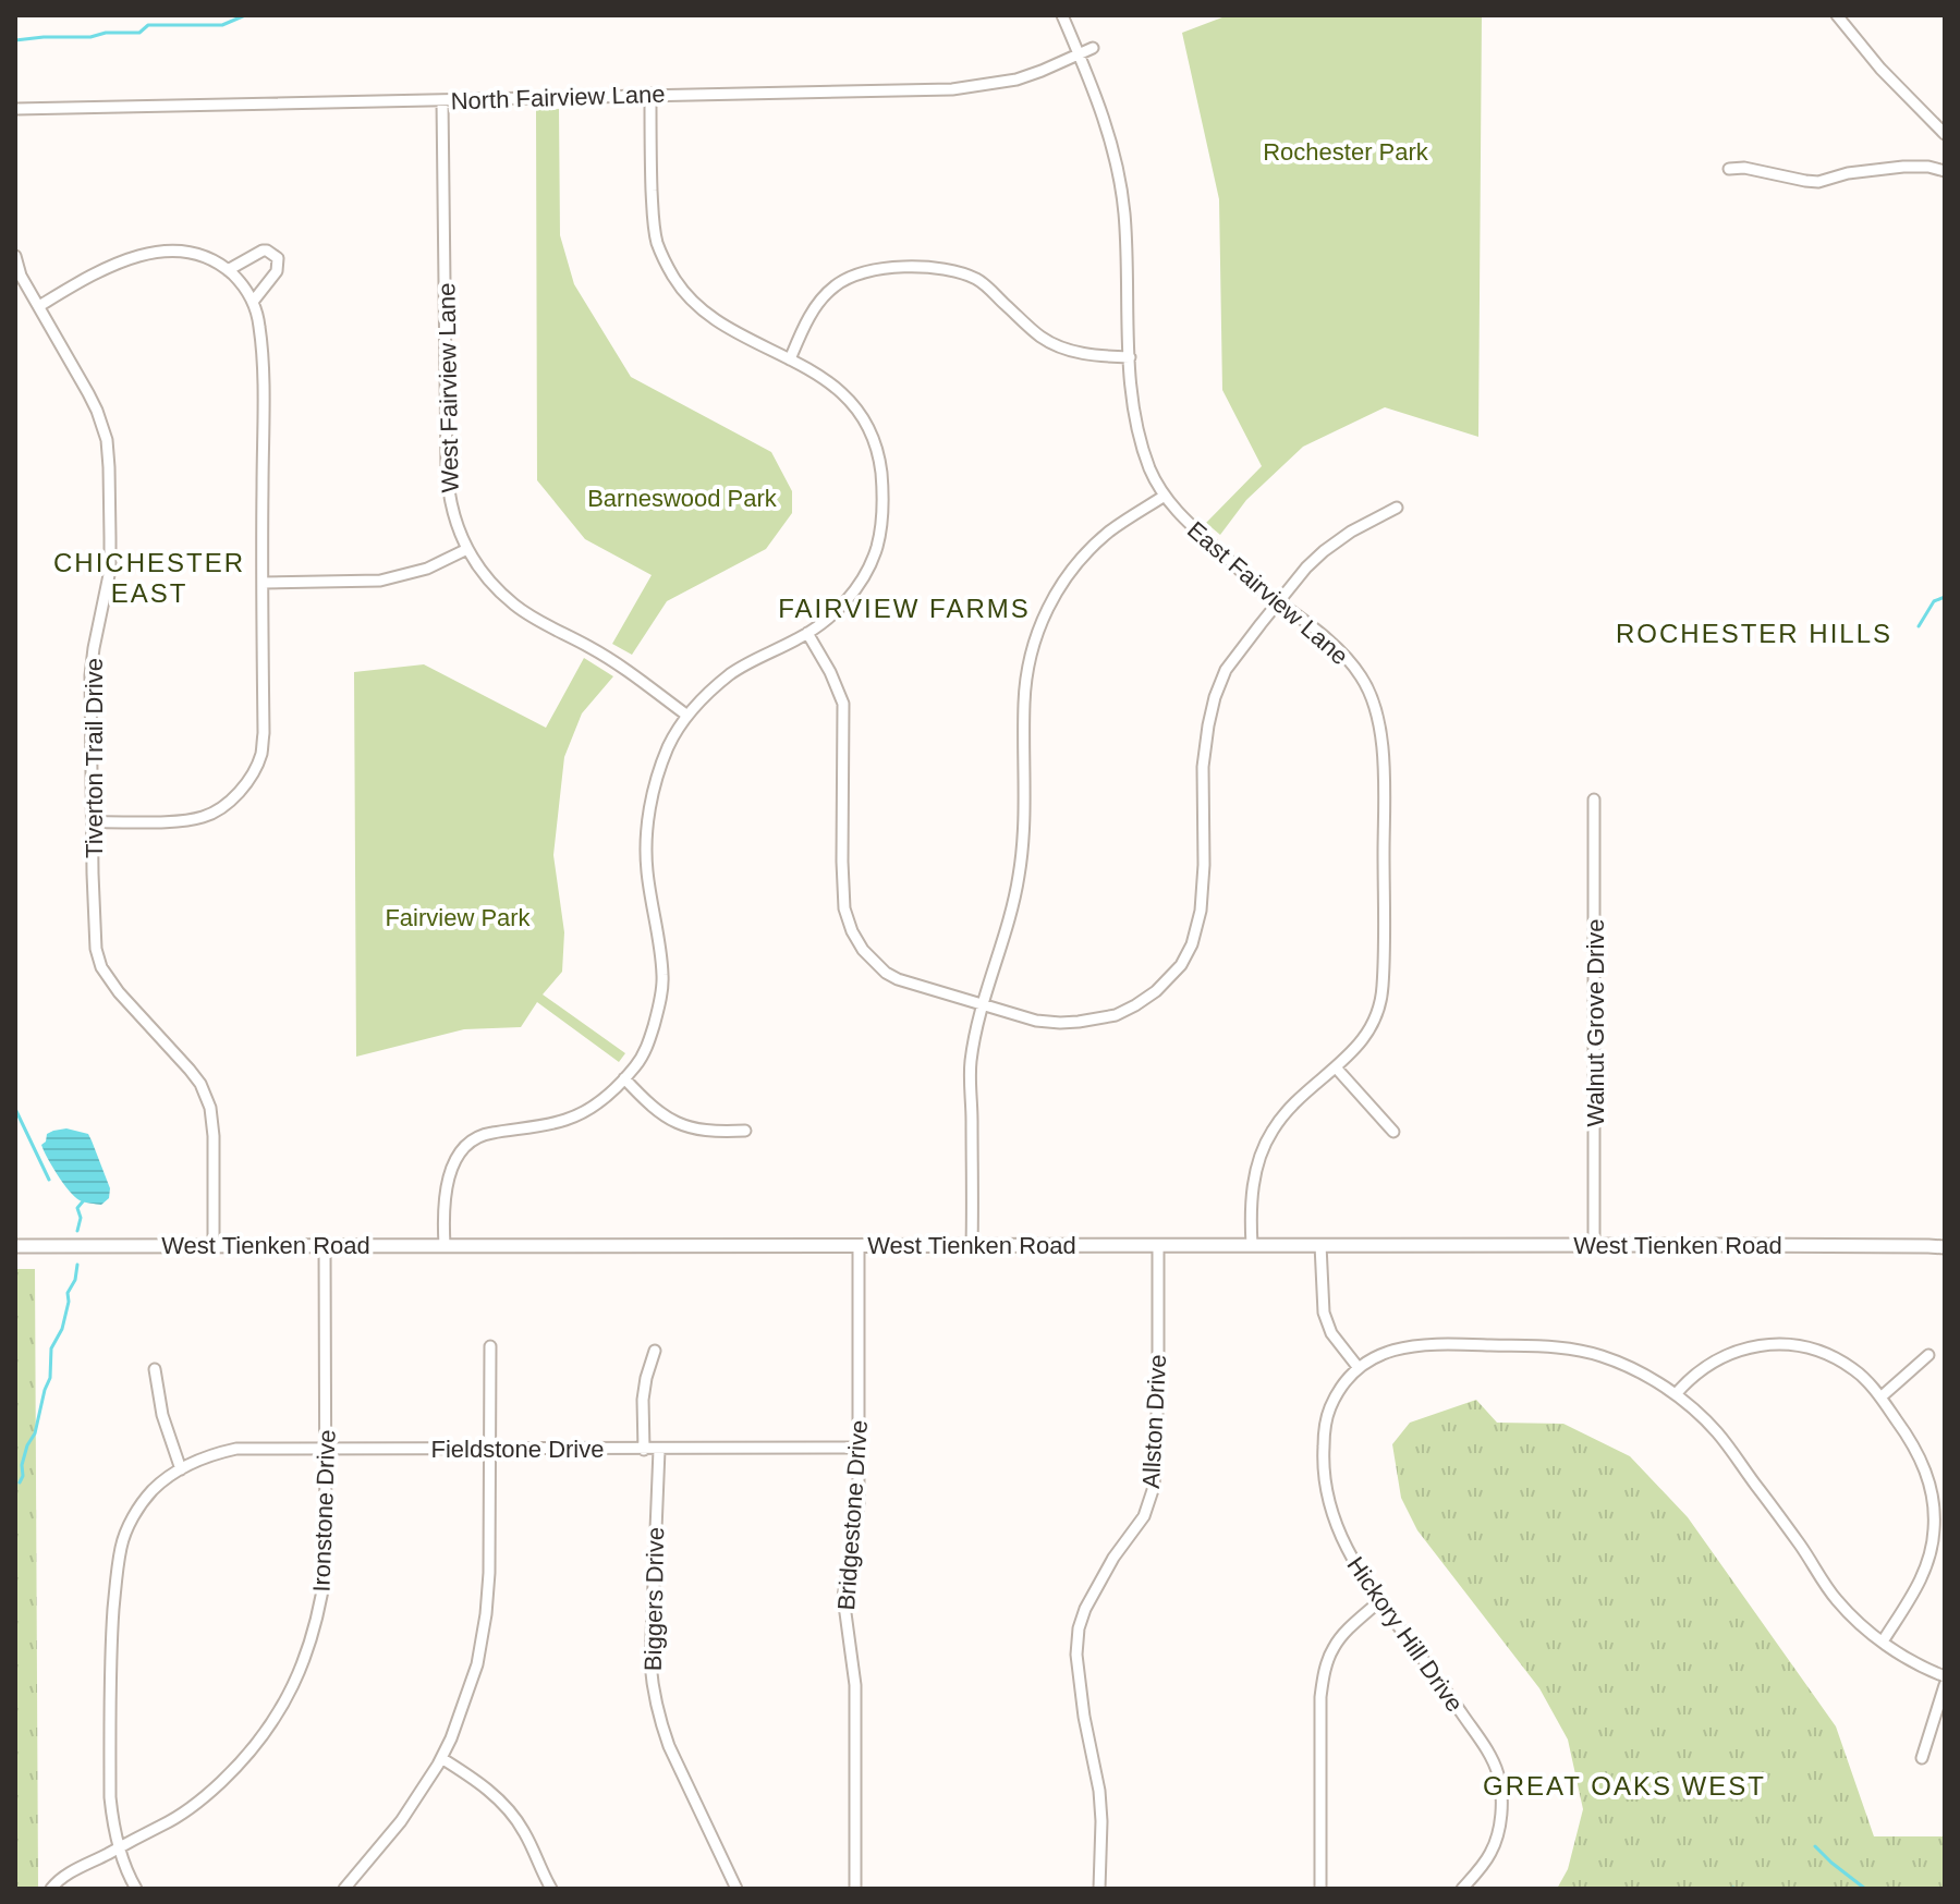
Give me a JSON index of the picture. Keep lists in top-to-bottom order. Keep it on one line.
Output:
{"streets":{"street":["North Fairview Lane","West Fairview Lane","East Fairview Lane","Tiverton Trail Drive","Walnut Grove Drive","West Tienken Road","Allston Drive","Fieldstone Drive","Ironstone Drive","Bridgestone Drive","Biggers Drive","Hickory Hill Drive"]},"crossings":[["North Fairview Lane","West Fairview Lane"],["North Fairview Lane","East Fairview Lane"],["East Fairview Lane","West Tienken Road"],["Tiverton Trail Drive","West Tienken Road"],["Walnut Grove Drive","West Tienken Road"],["West Tienken Road","Allston Drive"],["West Tienken Road","Ironstone Drive"],["West Tienken Road","Bridgestone Drive"],["Fieldstone Drive","Ironstone Drive"],["Fieldstone Drive","Bridgestone Drive"],["Fieldstone Drive","Biggers Drive"]],"districts":["CHICHESTER EAST","FAIRVIEW FARMS","ROCHESTER HILLS","GREAT OAKS WEST"],"parks":["Rochester Park","Barneswood Park","Fairview Park"]}
